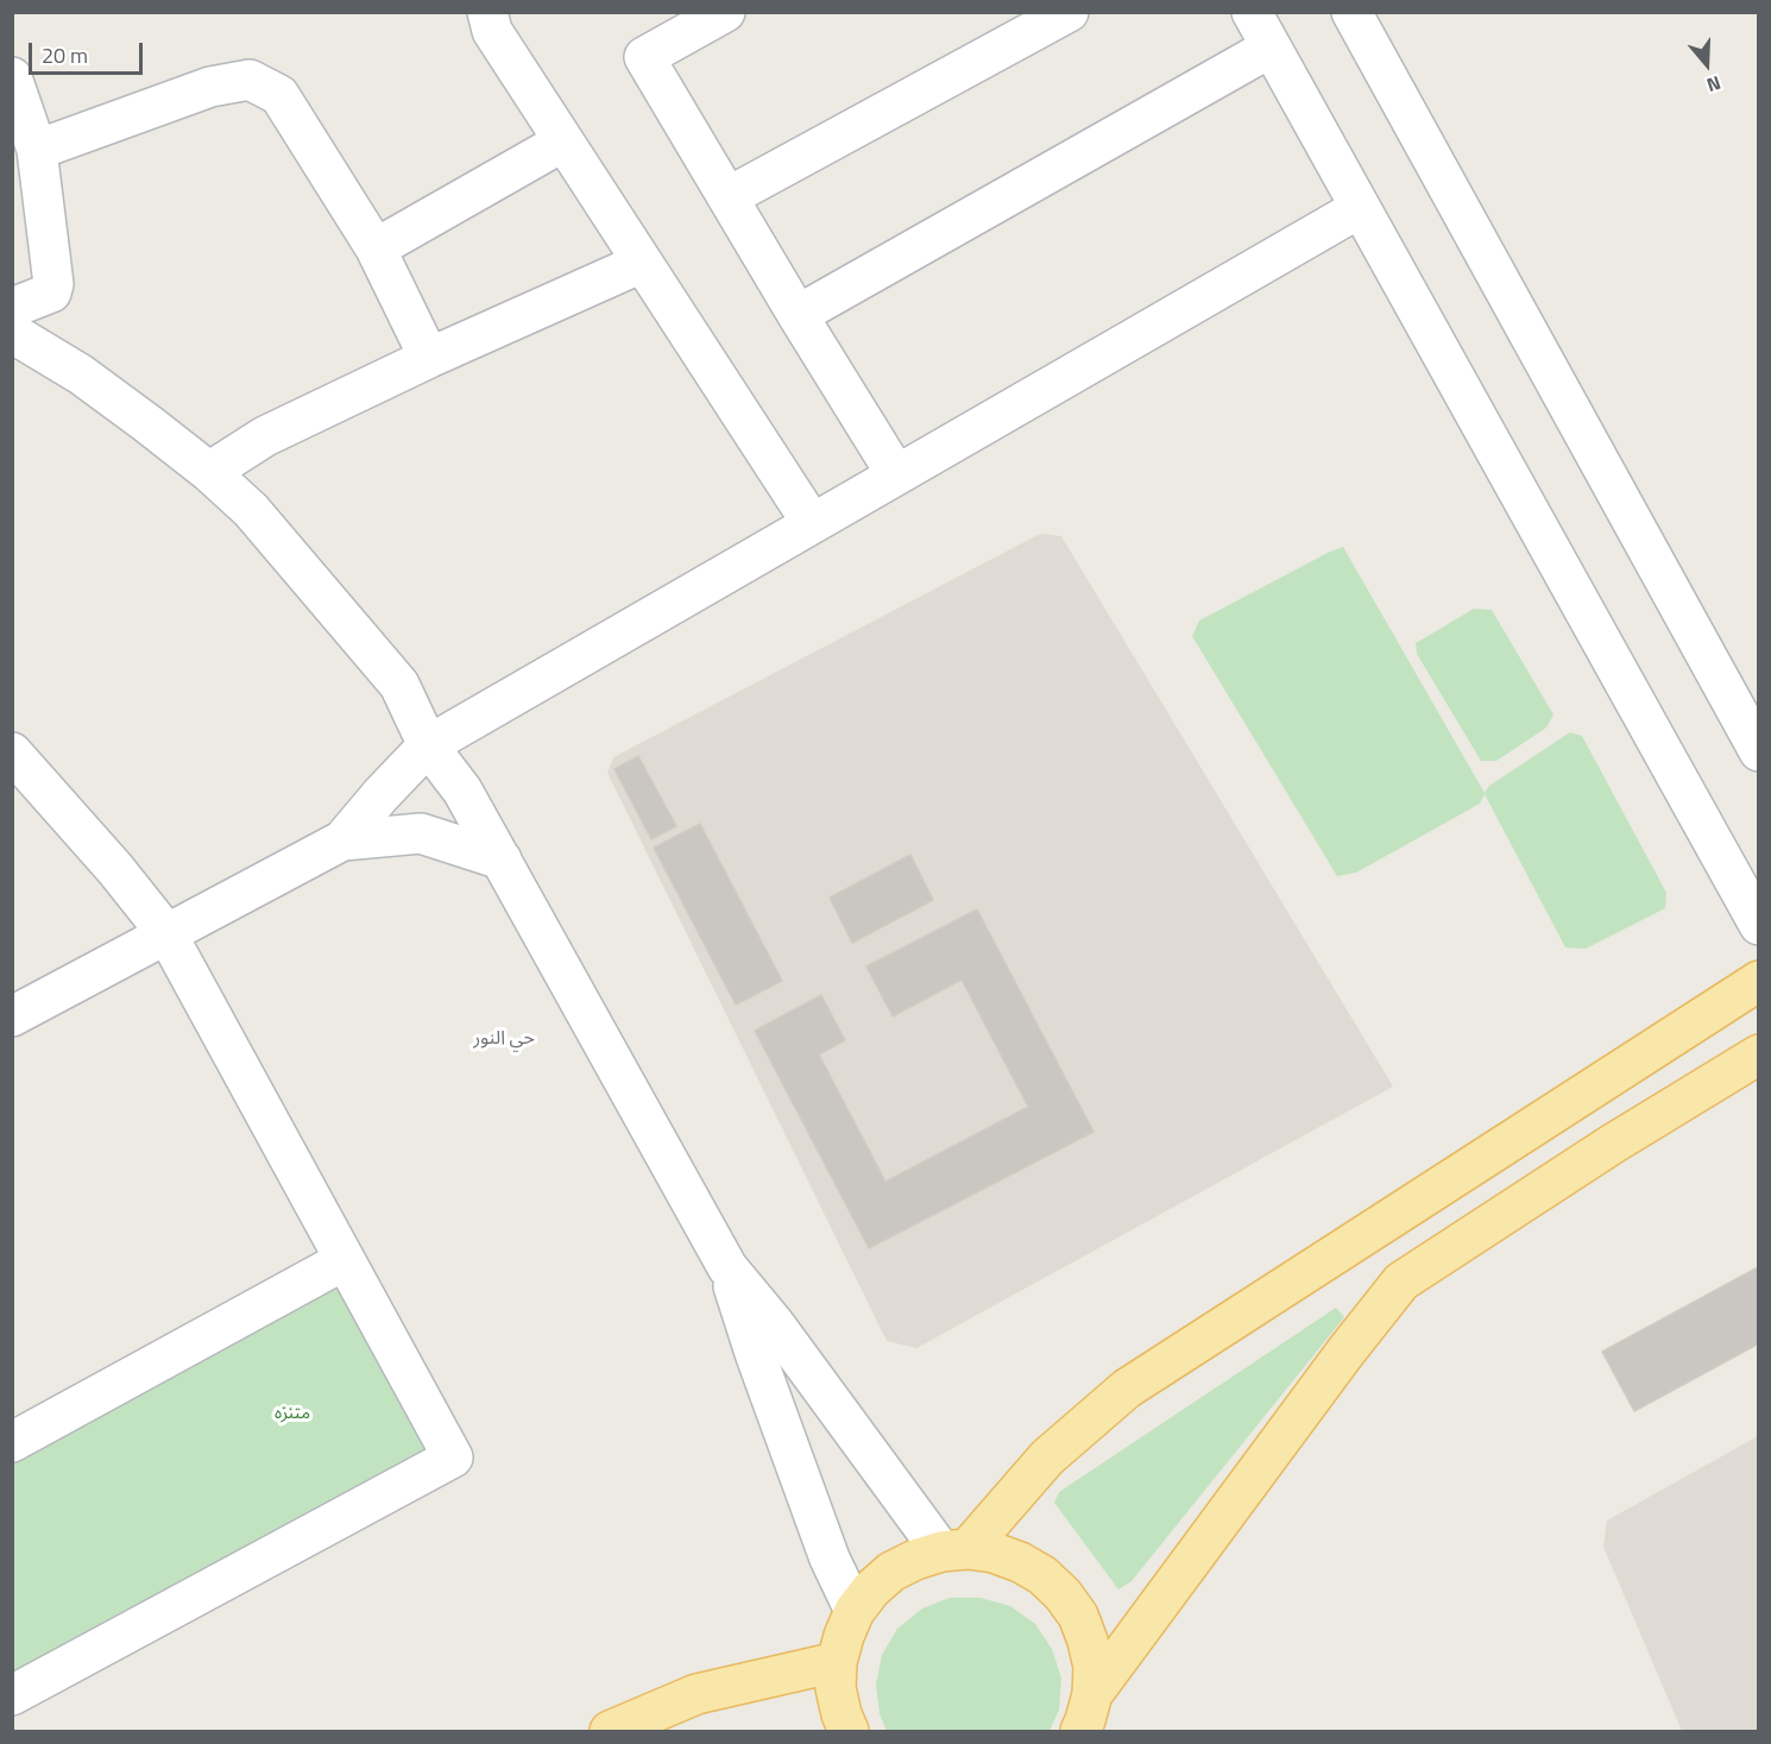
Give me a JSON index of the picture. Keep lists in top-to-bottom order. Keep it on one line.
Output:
{"districts":["حي النور"],"parks":["متنزه"],"scale_bar":"20 m","north":"bottom"}
